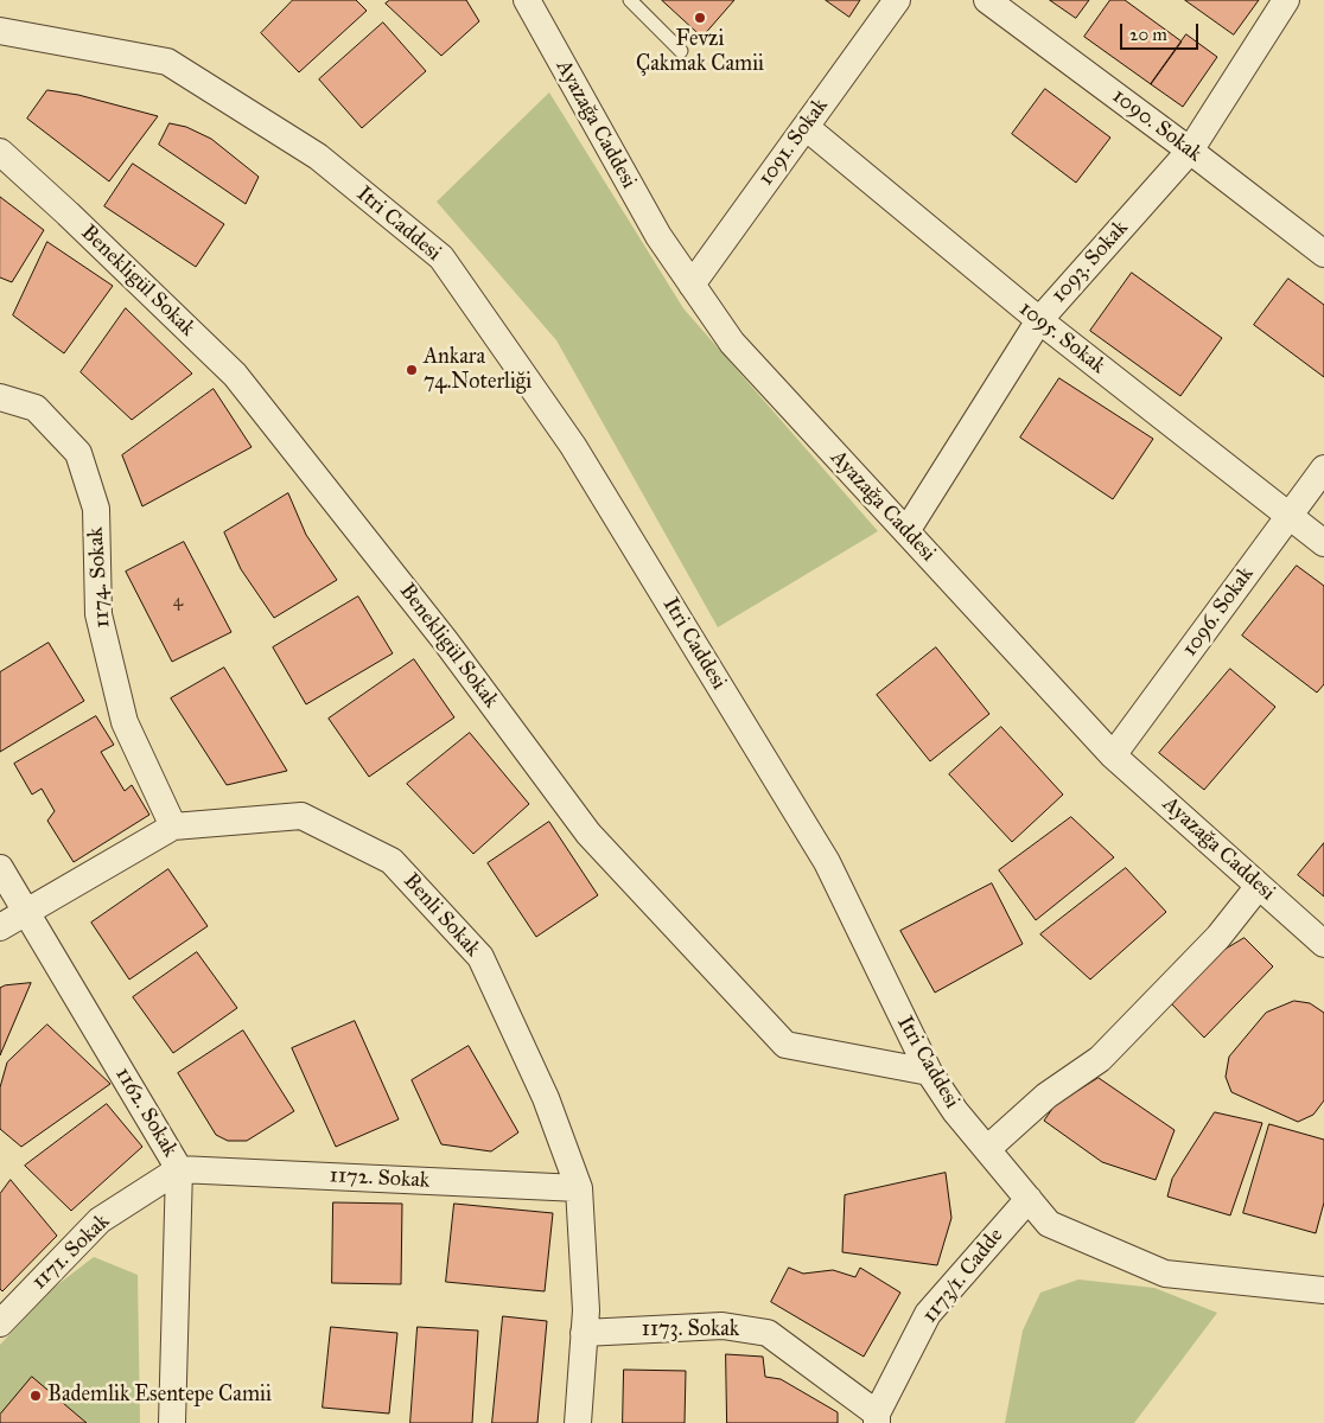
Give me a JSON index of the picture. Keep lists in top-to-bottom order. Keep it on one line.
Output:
{"streets":{"street":["Ayazağa Caddesi","1090. Sokak","1091. Sokak","Itri Caddesi","1093. Sokak","Benekligül Sokak","1095. Sokak","1174. Sokak","1096. Sokak","Benli Sokak","1162. Sokak","1172. Sokak","1171. Sokak","1173/1. Cadde","1173. Sokak"]},"crossings":[["Ayazağa Caddesi","1091. Sokak"],["Ayazağa Caddesi","1093. Sokak"],["Ayazağa Caddesi","1096. Sokak"],["1090. Sokak","1093. Sokak"],["1091. Sokak","1095. Sokak"],["Itri Caddesi","Benekligül Sokak"],["Itri Caddesi","1173/1. Cadde"],["1093. Sokak","1095. Sokak"],["1095. Sokak","1096. Sokak"],["1174. Sokak","Benli Sokak"],["Benli Sokak","1162. Sokak"],["Benli Sokak","1172. Sokak"],["Benli Sokak","1173. Sokak"],["1162. Sokak","1172. Sokak"],["1162. Sokak","1171. Sokak"],["1172. Sokak","1171. Sokak"],["1173/1. Cadde","1173. Sokak"]],"places":["Fevzi Çakmak Camii","Ankara 74.Noterliği","Bademlik Esentepe Camii"],"house_numbers":["4"],"scale_bar":"20 m"}
